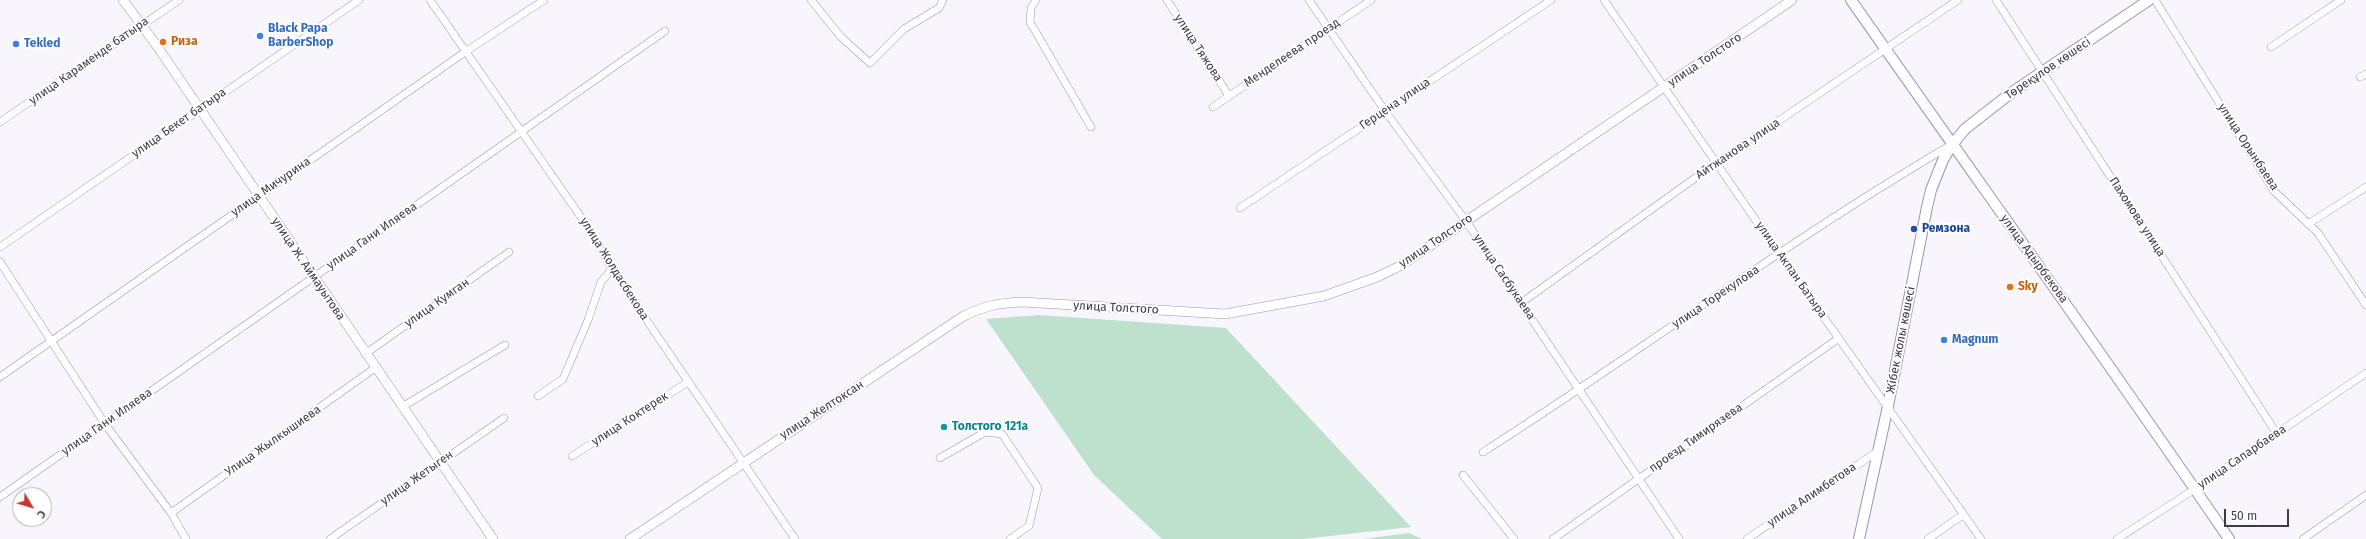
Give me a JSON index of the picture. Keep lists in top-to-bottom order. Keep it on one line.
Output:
{"streets":{"main road":["Төреқұлов көшесі","улица Адырбекова","Жібек жолы көшесі"],"street":["улица Тяжова","Менделеева проезд","улица Толстого","улица Караменде батыра","Герцена улица","улица Бекет батыра","улица Орынбаева","Айтжанова улица","улица Мичурина","Пахомова улица","улица Гани Иляева","улица Ж. Аймауытова","улица Жолдасбекова","улица Акпан Батыра","улица Сасбукаева","улица Торекулова","улица Кумган","улица Желтоксан","улица Коктерек","проезд Тимирязева","Улица Жылкышиева","улица Сапарбаева","улица Жетыген","улица Алимбетова"]},"crossings":[["улица Тяжова","Менделеева проезд"],["Менделеева проезд","улица Сасбукаева"],["улица Толстого","улица Акпан Батыра"],["улица Толстого","улица Сасбукаева"],["улица Толстого","улица Желтоксан"],["улица Караменде батыра","улица Ж. Аймауытова"],["Төреқұлов көшесі","Пахомова улица"],["Төреқұлов көшесі","улица Адырбекова"],["Төреқұлов көшесі","улица Торекулова"],["Төреқұлов көшесі","Жібек жолы көшесі"],["Герцена улица","улица Сасбукаева"],["улица Бекет батыра","улица Ж. Аймауытова"],["Айтжанова улица","улица Адырбекова"],["Айтжанова улица","улица Акпан Батыра"],["Айтжанова улица","улица Сасбукаева"],["улица Мичурина","улица Ж. Аймауытова"],["улица Мичурина","улица Жолдасбекова"],["Пахомова улица","улица Сапарбаева"],["улица Гани Иляева","улица Ж. Аймауытова"],["улица Гани Иляева","улица Жолдасбекова"],["улица Адырбекова","улица Торекулова"],["улица Адырбекова","Жібек жолы көшесі"],["улица Адырбекова","улица Сапарбаева"],["улица Ж. Аймауытова","улица Кумган"],["улица Ж. Аймауытова","Улица Жылкышиева"],["улица Ж. Аймауытова","улица Жетыген"],["улица Жолдасбекова","улица Желтоксан"],["улица Жолдасбекова","улица Коктерек"],["улица Акпан Батыра","улица Торекулова"],["улица Акпан Батыра","Жібек жолы көшесі"],["улица Акпан Батыра","проезд Тимирязева"],["улица Сасбукаева","улица Торекулова"],["улица Сасбукаева","проезд Тимирязева"],["улица Торекулова","Жібек жолы көшесі"],["Жібек жолы көшесі","улица Алимбетова"]],"places":["Black Papa BarberShop","Риза","Tekled","Ремзона","Sky","Magnum","Толстого 121а"],"scale_bar":"50 m","north":"bottom right"}
